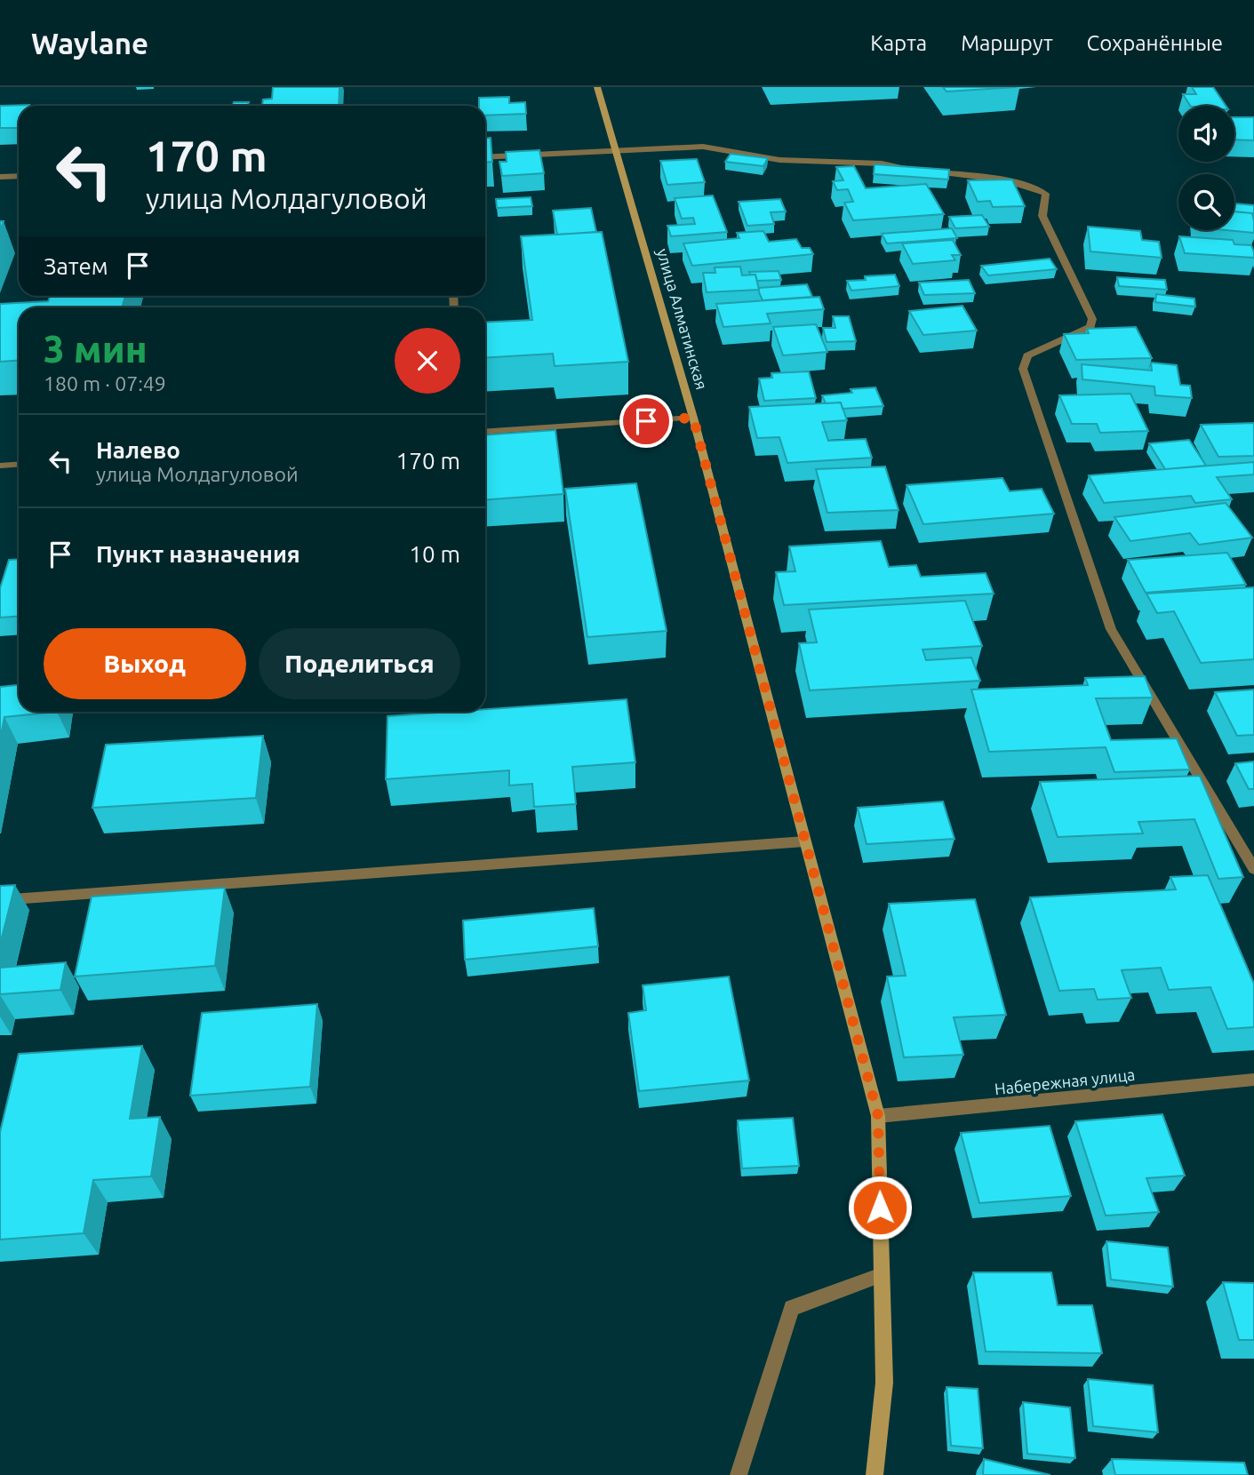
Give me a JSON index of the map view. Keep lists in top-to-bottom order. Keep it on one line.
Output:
{"streets":{"street":["улица Алматинская","Набережная улица"]},"crossings":[["улица Алматинская","Набережная улица"]],"page":{"header":"Waylane","nav":["Карта","Маршрут","Сохранённые"],"turn":["170 m","улица Молдагуловой"],"then":"Затем","heading":["3 мин","180 m · 07:49"],"list":[{"name":"Налево","note":"улица Молдагуловой","value":"170 m"},{"name":"Пункт назначения","value":"10 m"}],"buttons":["Выход","Поделиться"]}}
